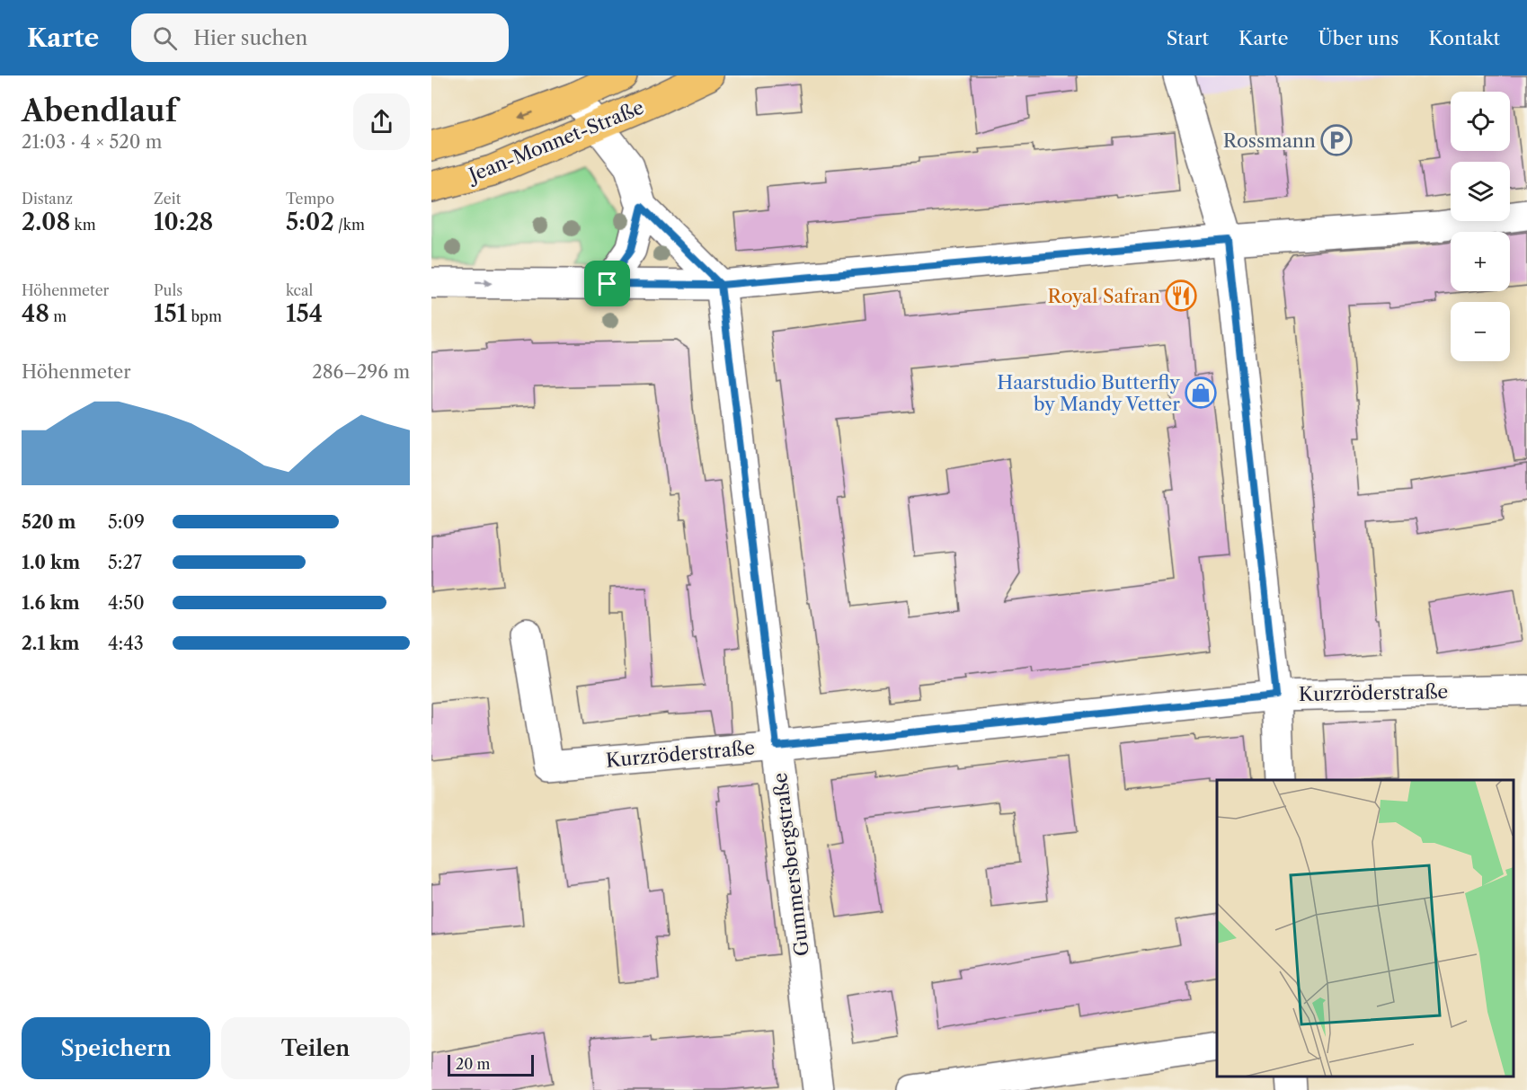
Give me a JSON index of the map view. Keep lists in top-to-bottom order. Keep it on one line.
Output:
{"streets":{"main road":["Jean-Monnet-Straße"],"street":["Kurzröderstraße","Gummersbergstraße"]},"crossings":[["Kurzröderstraße","Gummersbergstraße"]],"places":{"parking":["Rossmann"],"restaurant":["Royal Safran"],"shop":["Haarstudio Butterfly by Mandy Vetter"]},"scale_bar":"20 m","page":{"header":"Karte","search":"Hier suchen","nav":["Start","Karte","Über uns","Kontakt"],"heading":["Abendlauf","21:03 · 4 × 520 m"],"map_buttons":["+","−"],"stats":[["Distanz","2.08 km"],["Zeit","10:28"],["Tempo","5:02 /km"],["Höhenmeter","48 m"],["Puls","151 bpm"],["kcal","154"]],"chart":["Höhenmeter","286–296 m"],"list":[{"name":"520 m","note":"5:09"},{"name":"1.0 km","note":"5:27"},{"name":"1.6 km","note":"4:50"},{"name":"2.1 km","note":"4:43"}],"buttons":["Speichern","Teilen"],"scale":"20 m"}}
